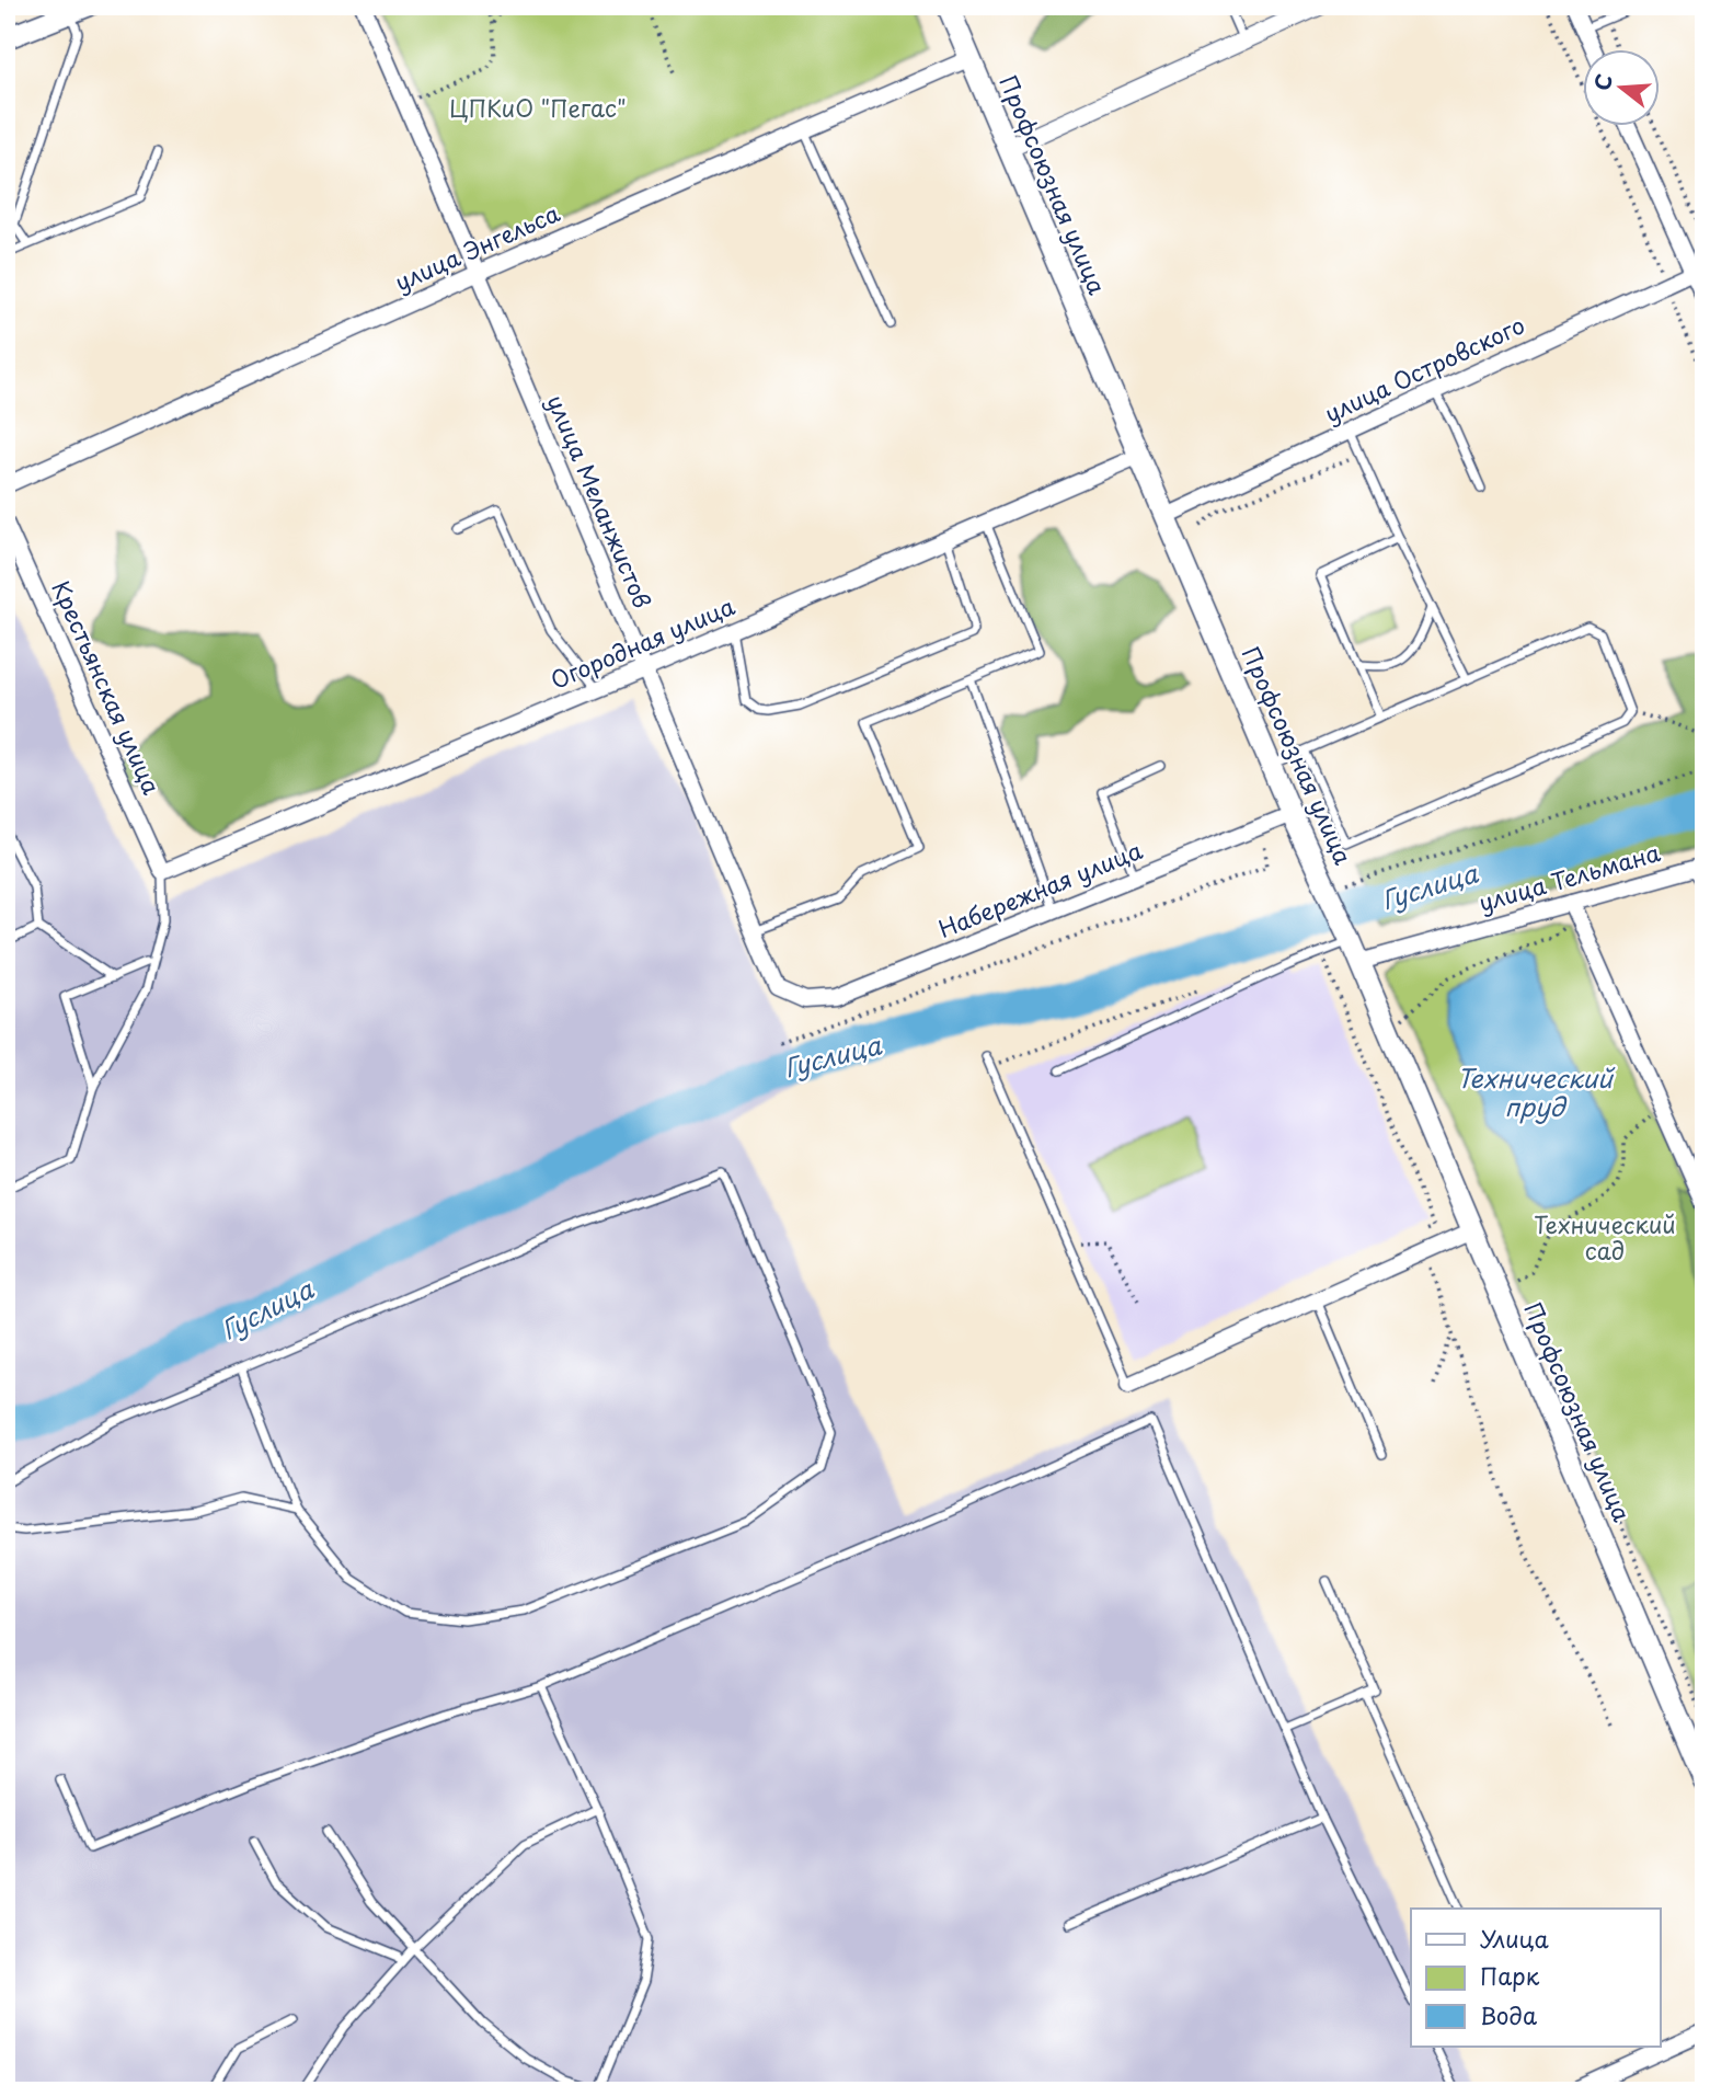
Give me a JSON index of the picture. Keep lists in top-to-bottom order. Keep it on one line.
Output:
{"streets":{"main road":["Профсоюзная улица"],"street":["улица Энгельса","улица Островского","улица Меланжистов","Огородная улица","Крестьянская улица","улица Тельмана","Набережная улица"]},"crossings":[["Профсоюзная улица","улица Энгельса"],["Профсоюзная улица","улица Островского"],["Профсоюзная улица","Огородная улица"],["Профсоюзная улица","улица Тельмана"],["Профсоюзная улица","Набережная улица"],["улица Энгельса","улица Меланжистов"],["улица Меланжистов","Огородная улица"],["улица Меланжистов","Набережная улица"],["Огородная улица","Крестьянская улица"]],"water":["Гуслица","Технический пруд"],"parks":["ЦПКиО \"Пегас\"","Технический сад"],"legend":["Улица","Парк","Вода"],"north":"left"}
